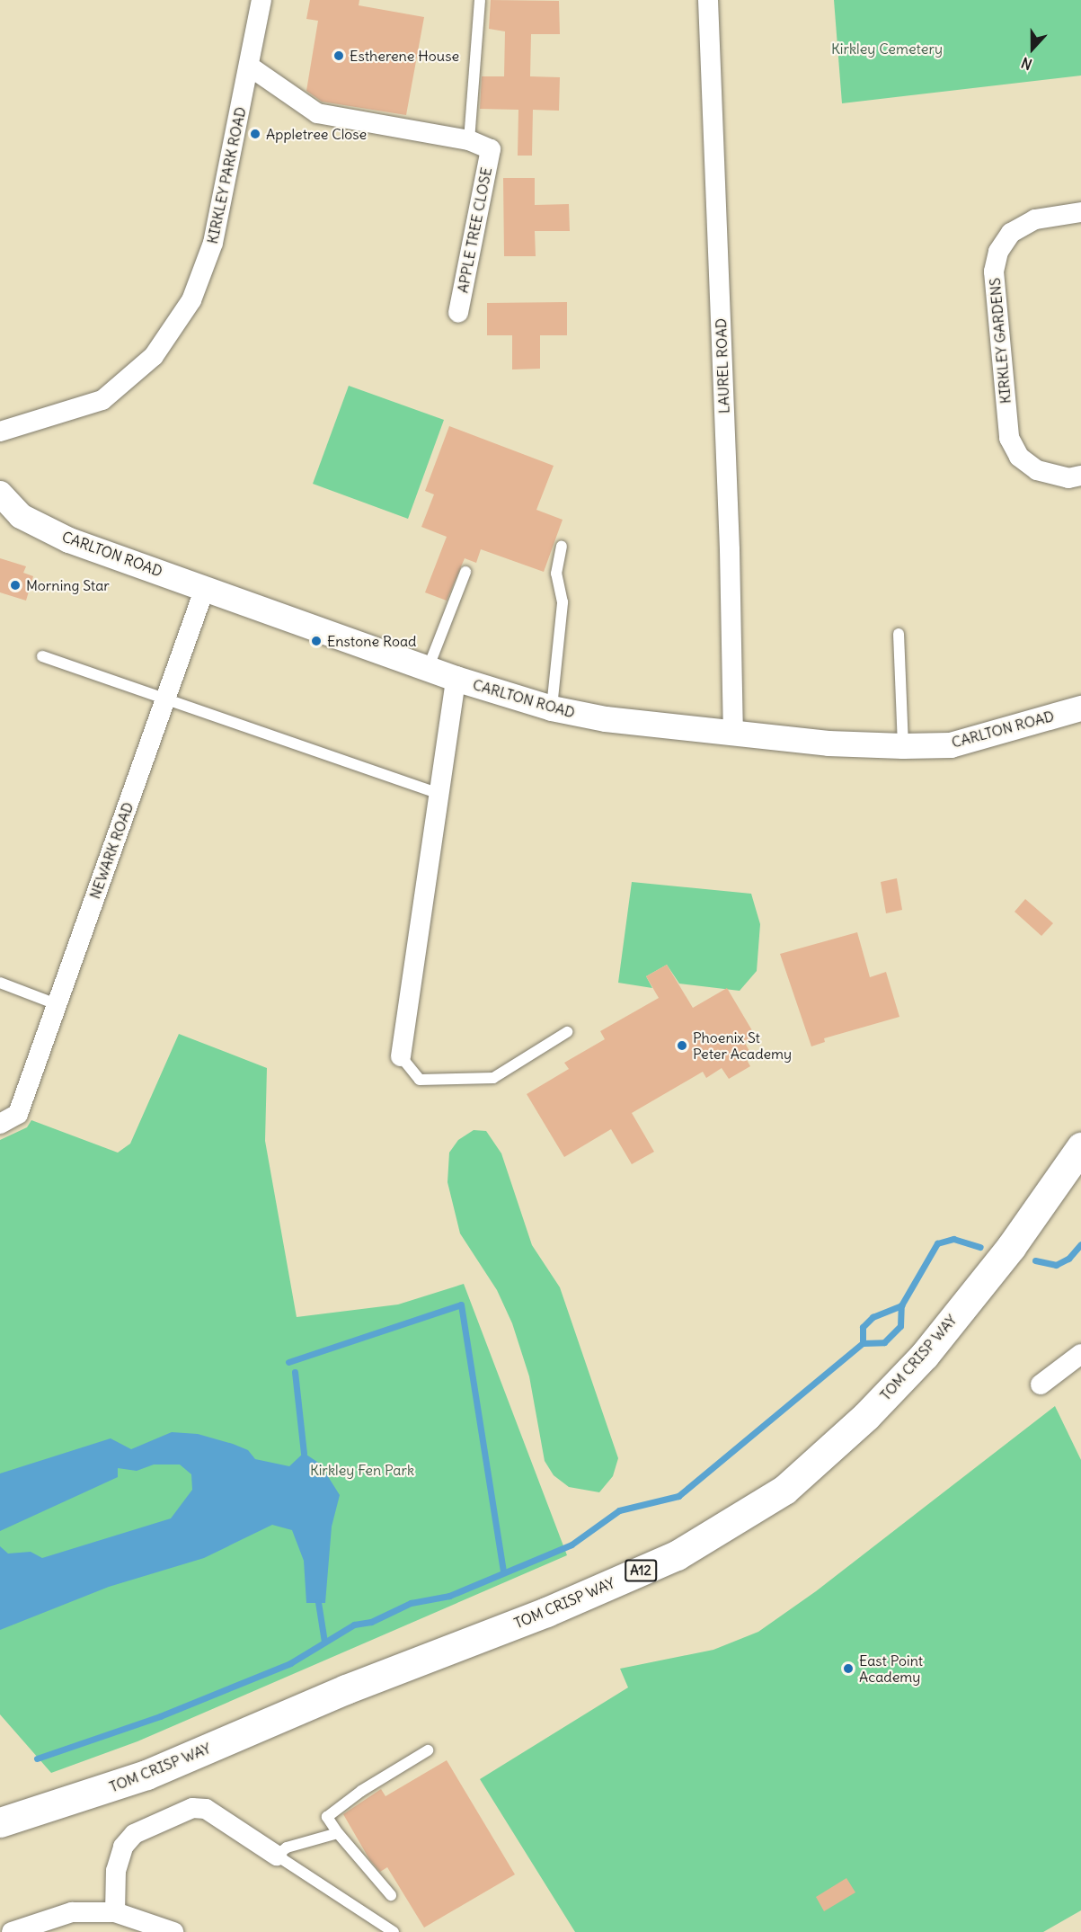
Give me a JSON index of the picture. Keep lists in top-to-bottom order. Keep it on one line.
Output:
{"streets":{"highway":["TOM CRISP WAY","A12"],"street":["KIRKLEY PARK ROAD","APPLE TREE CLOSE","KIRKLEY GARDENS","LAUREL ROAD","CARLTON ROAD","NEWARK ROAD"]},"crossings":[["KIRKLEY PARK ROAD","APPLE TREE CLOSE"],["LAUREL ROAD","CARLTON ROAD"],["CARLTON ROAD","NEWARK ROAD"]],"parks":["Kirkley Cemetery","Kirkley Fen Park"],"places":["Estherene House","Appletree Close","Morning Star","Enstone Road","Phoenix St Peter Academy","East Point Academy"],"north":"bottom"}
